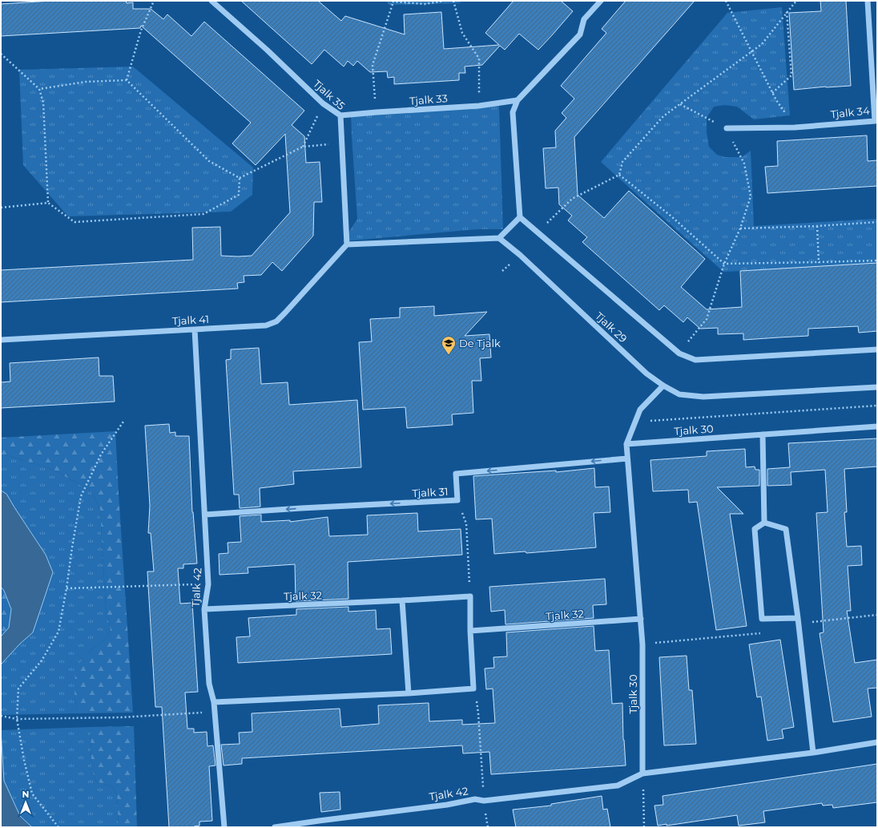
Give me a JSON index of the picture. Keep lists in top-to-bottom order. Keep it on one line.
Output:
{"streets":{"street":["Tjalk 35","Tjalk 33","Tjalk 34","Tjalk 41","Tjalk 29","Tjalk 30","Tjalk 31","Tjalk 42","Tjalk 32"]},"crossings":[["Tjalk 35","Tjalk 33"],["Tjalk 35","Tjalk 41"],["Tjalk 41","Tjalk 42"],["Tjalk 29","Tjalk 30"],["Tjalk 30","Tjalk 31"],["Tjalk 30","Tjalk 42"],["Tjalk 30","Tjalk 32"],["Tjalk 31","Tjalk 42"],["Tjalk 42","Tjalk 32"]],"one_way":["Tjalk 31"],"places":{"school or university":["De Tjalk"]},"north":"top"}
